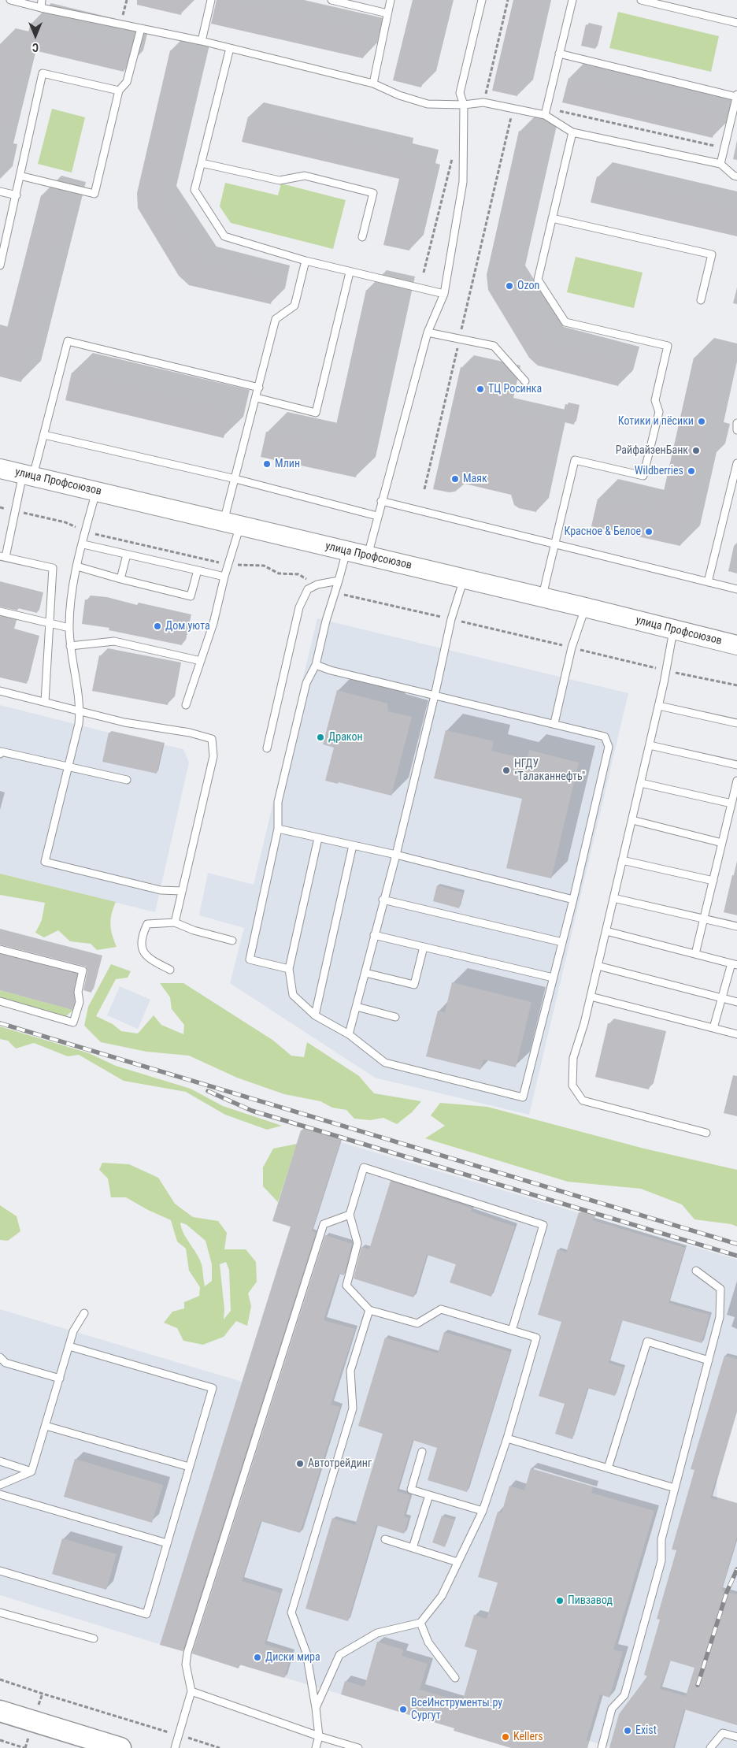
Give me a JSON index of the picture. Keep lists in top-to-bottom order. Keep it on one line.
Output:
{"streets":{"main road":["улица Профсоюзов"]},"places":["Ozon","ТЦ Росинка","Котики и пёсики","РайфайзенБанк","Млин","Wildberries","Маяк","Красное & Белое","Дом уюта","Дракон","НГДУ \"Талаканнефть\"","Автотрейдинг","Пивзавод","Диски мира","ВсеИнструменты.ру Сургут","Exist","Kellers"],"north":"bottom"}
